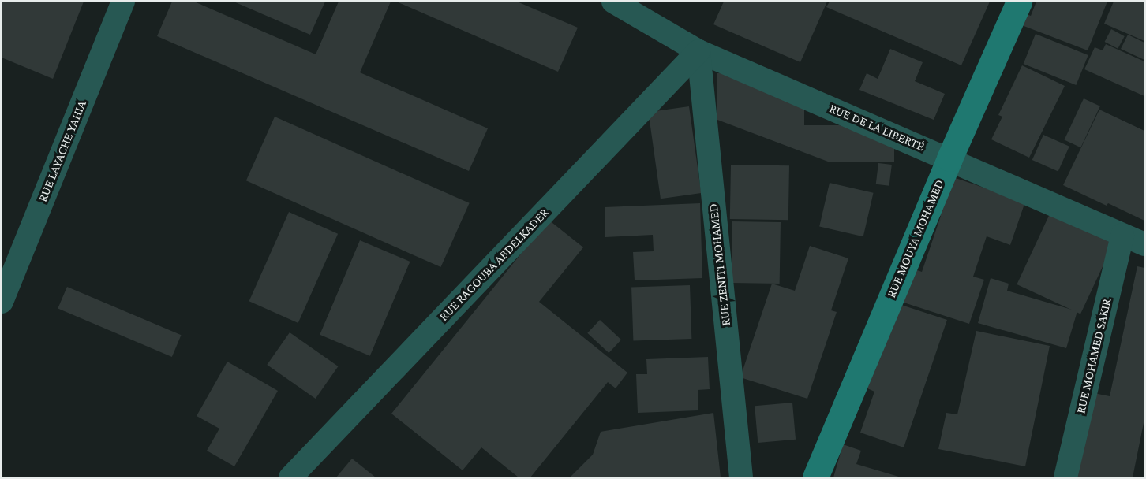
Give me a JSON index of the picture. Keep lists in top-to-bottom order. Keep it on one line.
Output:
{"streets":{"street":["RUE DE LA LIBERTÉ","RUE LAYACHE YAHIA","RUE MOUYA MOHAMED","RUE RAGOUBA ABDELKADER","RUE ZENITI MOHAMED","RUE MOHAMED SAKIR"]},"crossings":[["RUE DE LA LIBERTÉ","RUE MOUYA MOHAMED"],["RUE DE LA LIBERTÉ","RUE RAGOUBA ABDELKADER"],["RUE DE LA LIBERTÉ","RUE ZENITI MOHAMED"],["RUE DE LA LIBERTÉ","RUE MOHAMED SAKIR"],["RUE RAGOUBA ABDELKADER","RUE ZENITI MOHAMED"]]}
